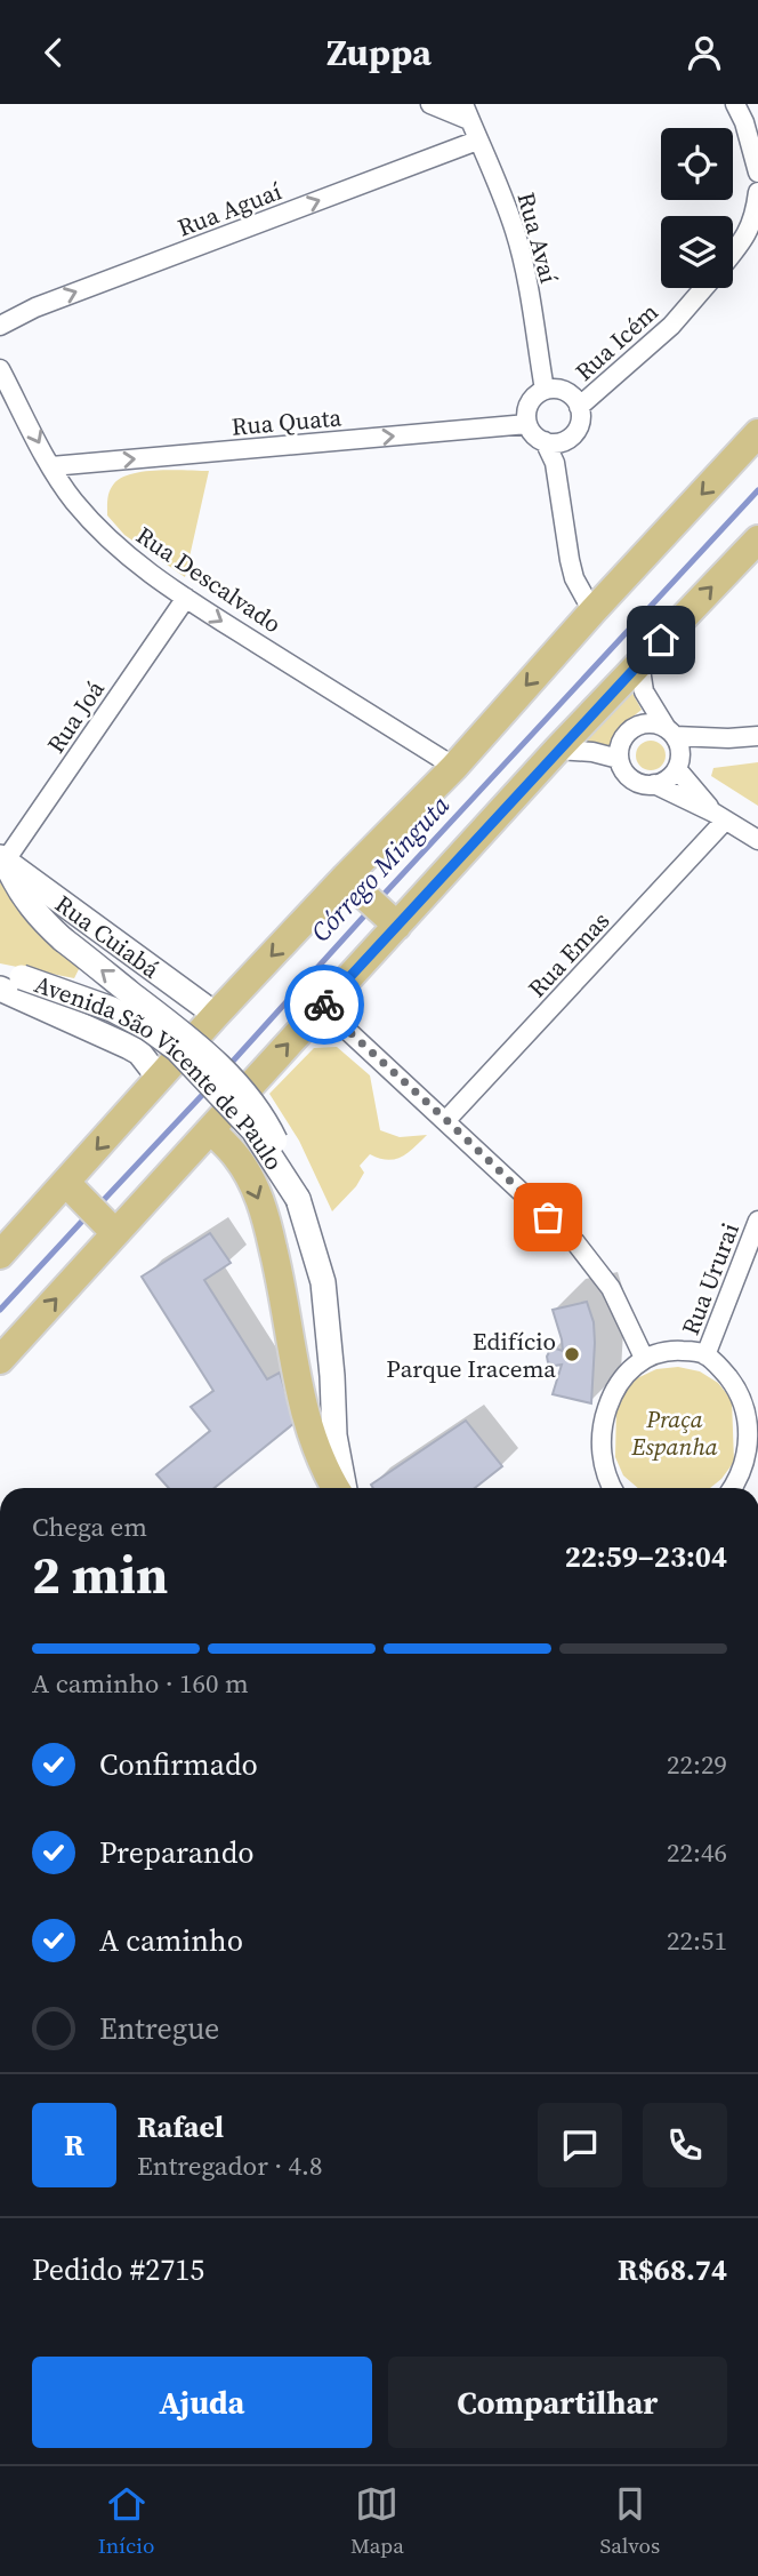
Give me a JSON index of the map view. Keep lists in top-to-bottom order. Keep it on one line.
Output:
{"streets":{"main road":["Rua Cuiabá","Avenida São Vicente de Paulo"],"street":["Rua Aguaí","Rua Avaí","Rua Icém","Rua Quata","Rua Descalvado","Rua Joá","Rua Emas","Rua Ururai"]},"crossings":[["Rua Aguaí","Rua Avaí"],["Rua Avaí","Rua Icém"],["Rua Avaí","Rua Quata"],["Rua Icém","Rua Quata"],["Rua Quata","Rua Descalvado"],["Rua Descalvado","Rua Joá"],["Rua Joá","Rua Cuiabá"],["Rua Joá","Avenida São Vicente de Paulo"],["Rua Cuiabá","Avenida São Vicente de Paulo"]],"one_way":["Rua Aguaí","Rua Quata","Rua Descalvado"],"water":["Córrego Minguta"],"parks":["Praça Espanha"],"places":["Edifício Parque Iracema"],"page":{"header":"Zuppa","heading":["2 min","Chega em","22:59–23:04"],"panel":["Rafael","Entregador · 4.8","Pedido #2715","R$68.74"],"bar":"A caminho · 160 m","list":[["Confirmado","22:29"],["Preparando","22:46"],["A caminho","22:51"],"Entregue"],"round":"R","buttons":["Ajuda","Compartilhar"],"tabs":["Início","Mapa","Salvos"]}}
